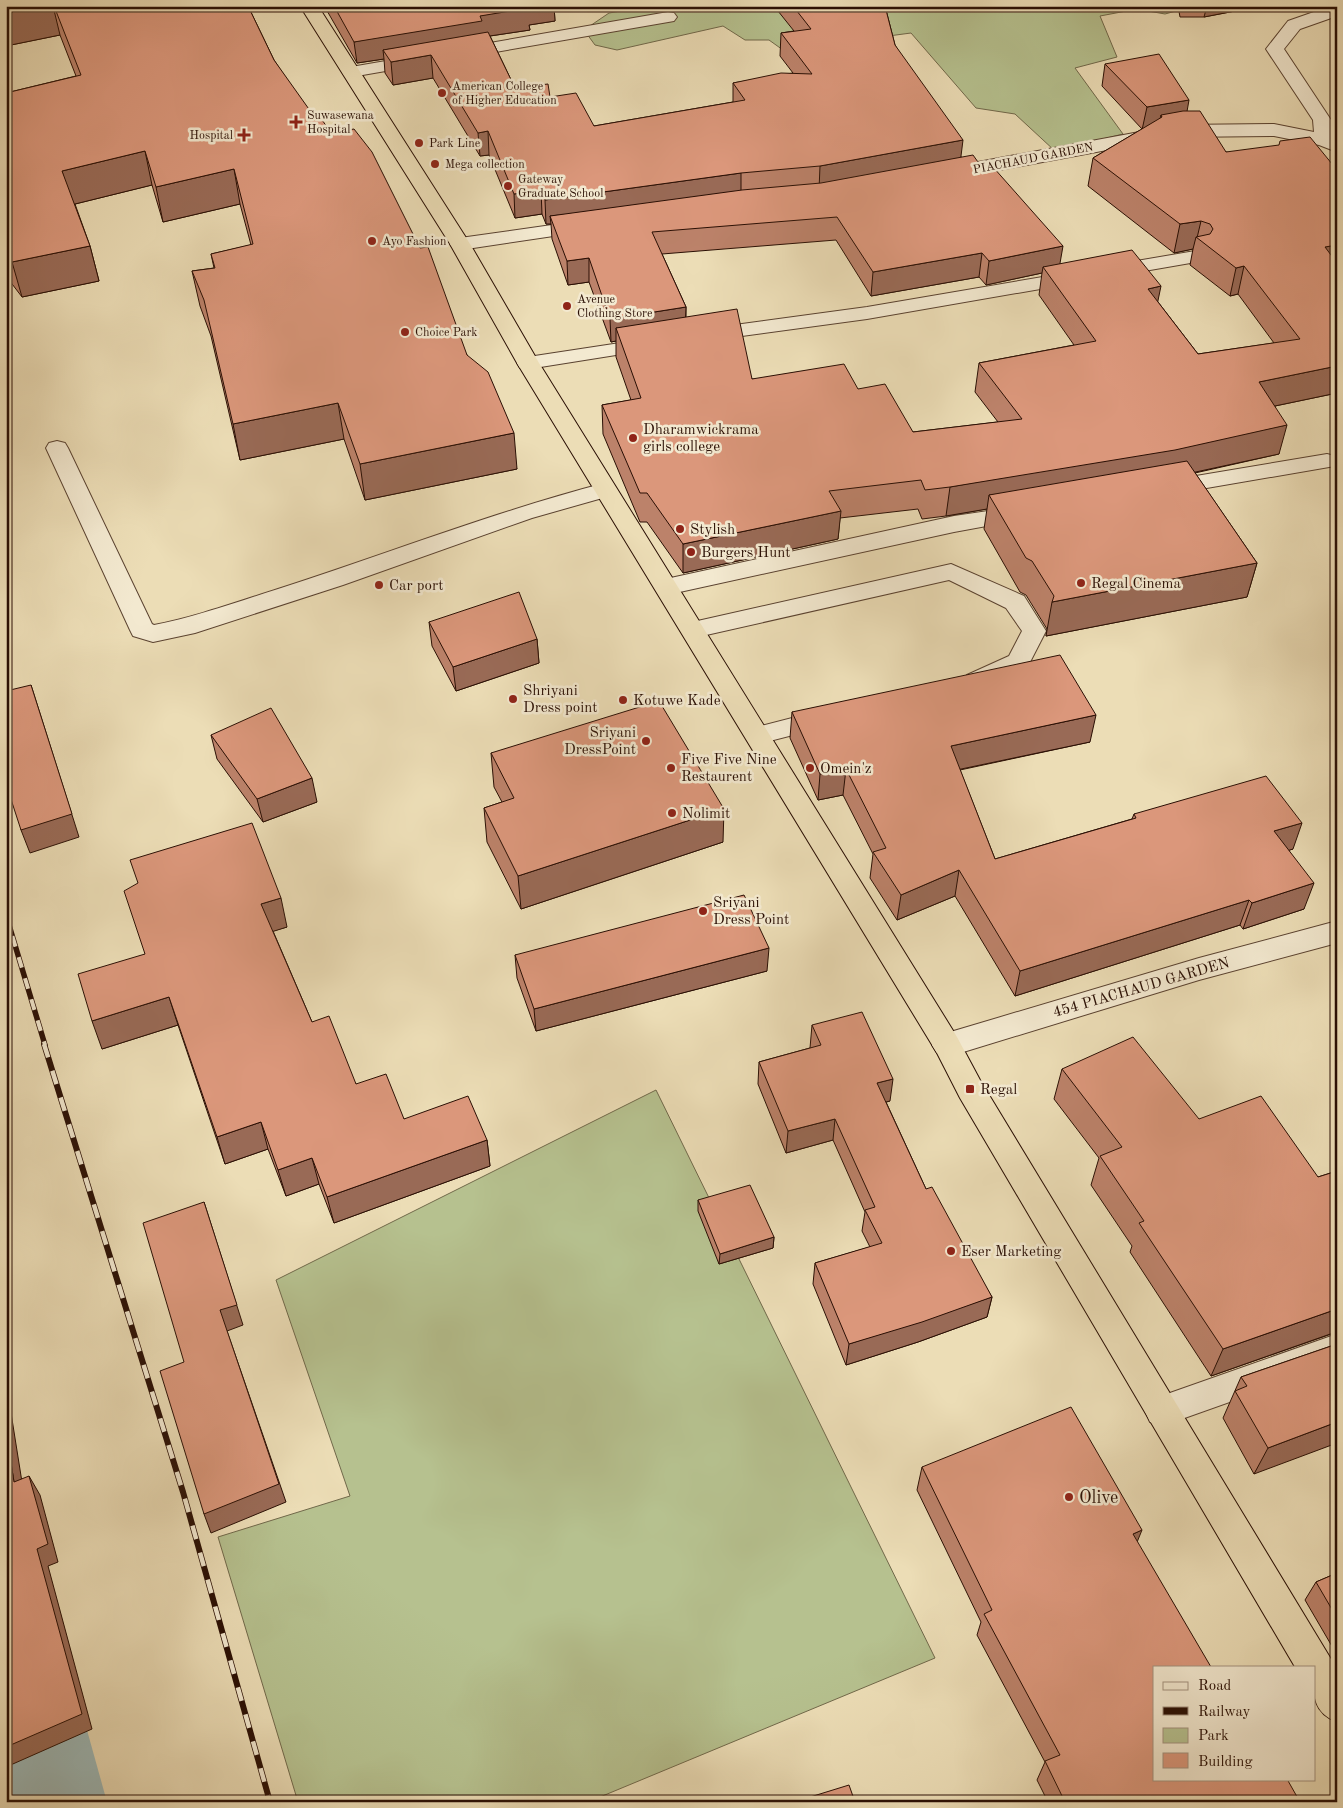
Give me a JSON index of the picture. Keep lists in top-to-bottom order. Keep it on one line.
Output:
{"streets":{"street":["PIACHAUD GARDEN","454 PIACHAUD GARDEN"]},"places":{"other":["American College of Higher Education","Park Line","Mega collection","Gateway Graduate School","Ayo Fashion","Avenue Clothing Store","Choice Park","Dharamwickrama girls college","Stylish","Burgers Hunt","Regal Cinema","Car port","Shriyani Dress point","Kotuwe Kade","Sriyani DressPoint","Five Five Nine Restaurent","Omein'z","Nolimit","Sriyani Dress Point","Eser Marketing","Olive"],"health":["Suwasewana Hospital","Hospital"],"transit":["Regal"]},"legend":["Road","Railway","Park","Building"]}
